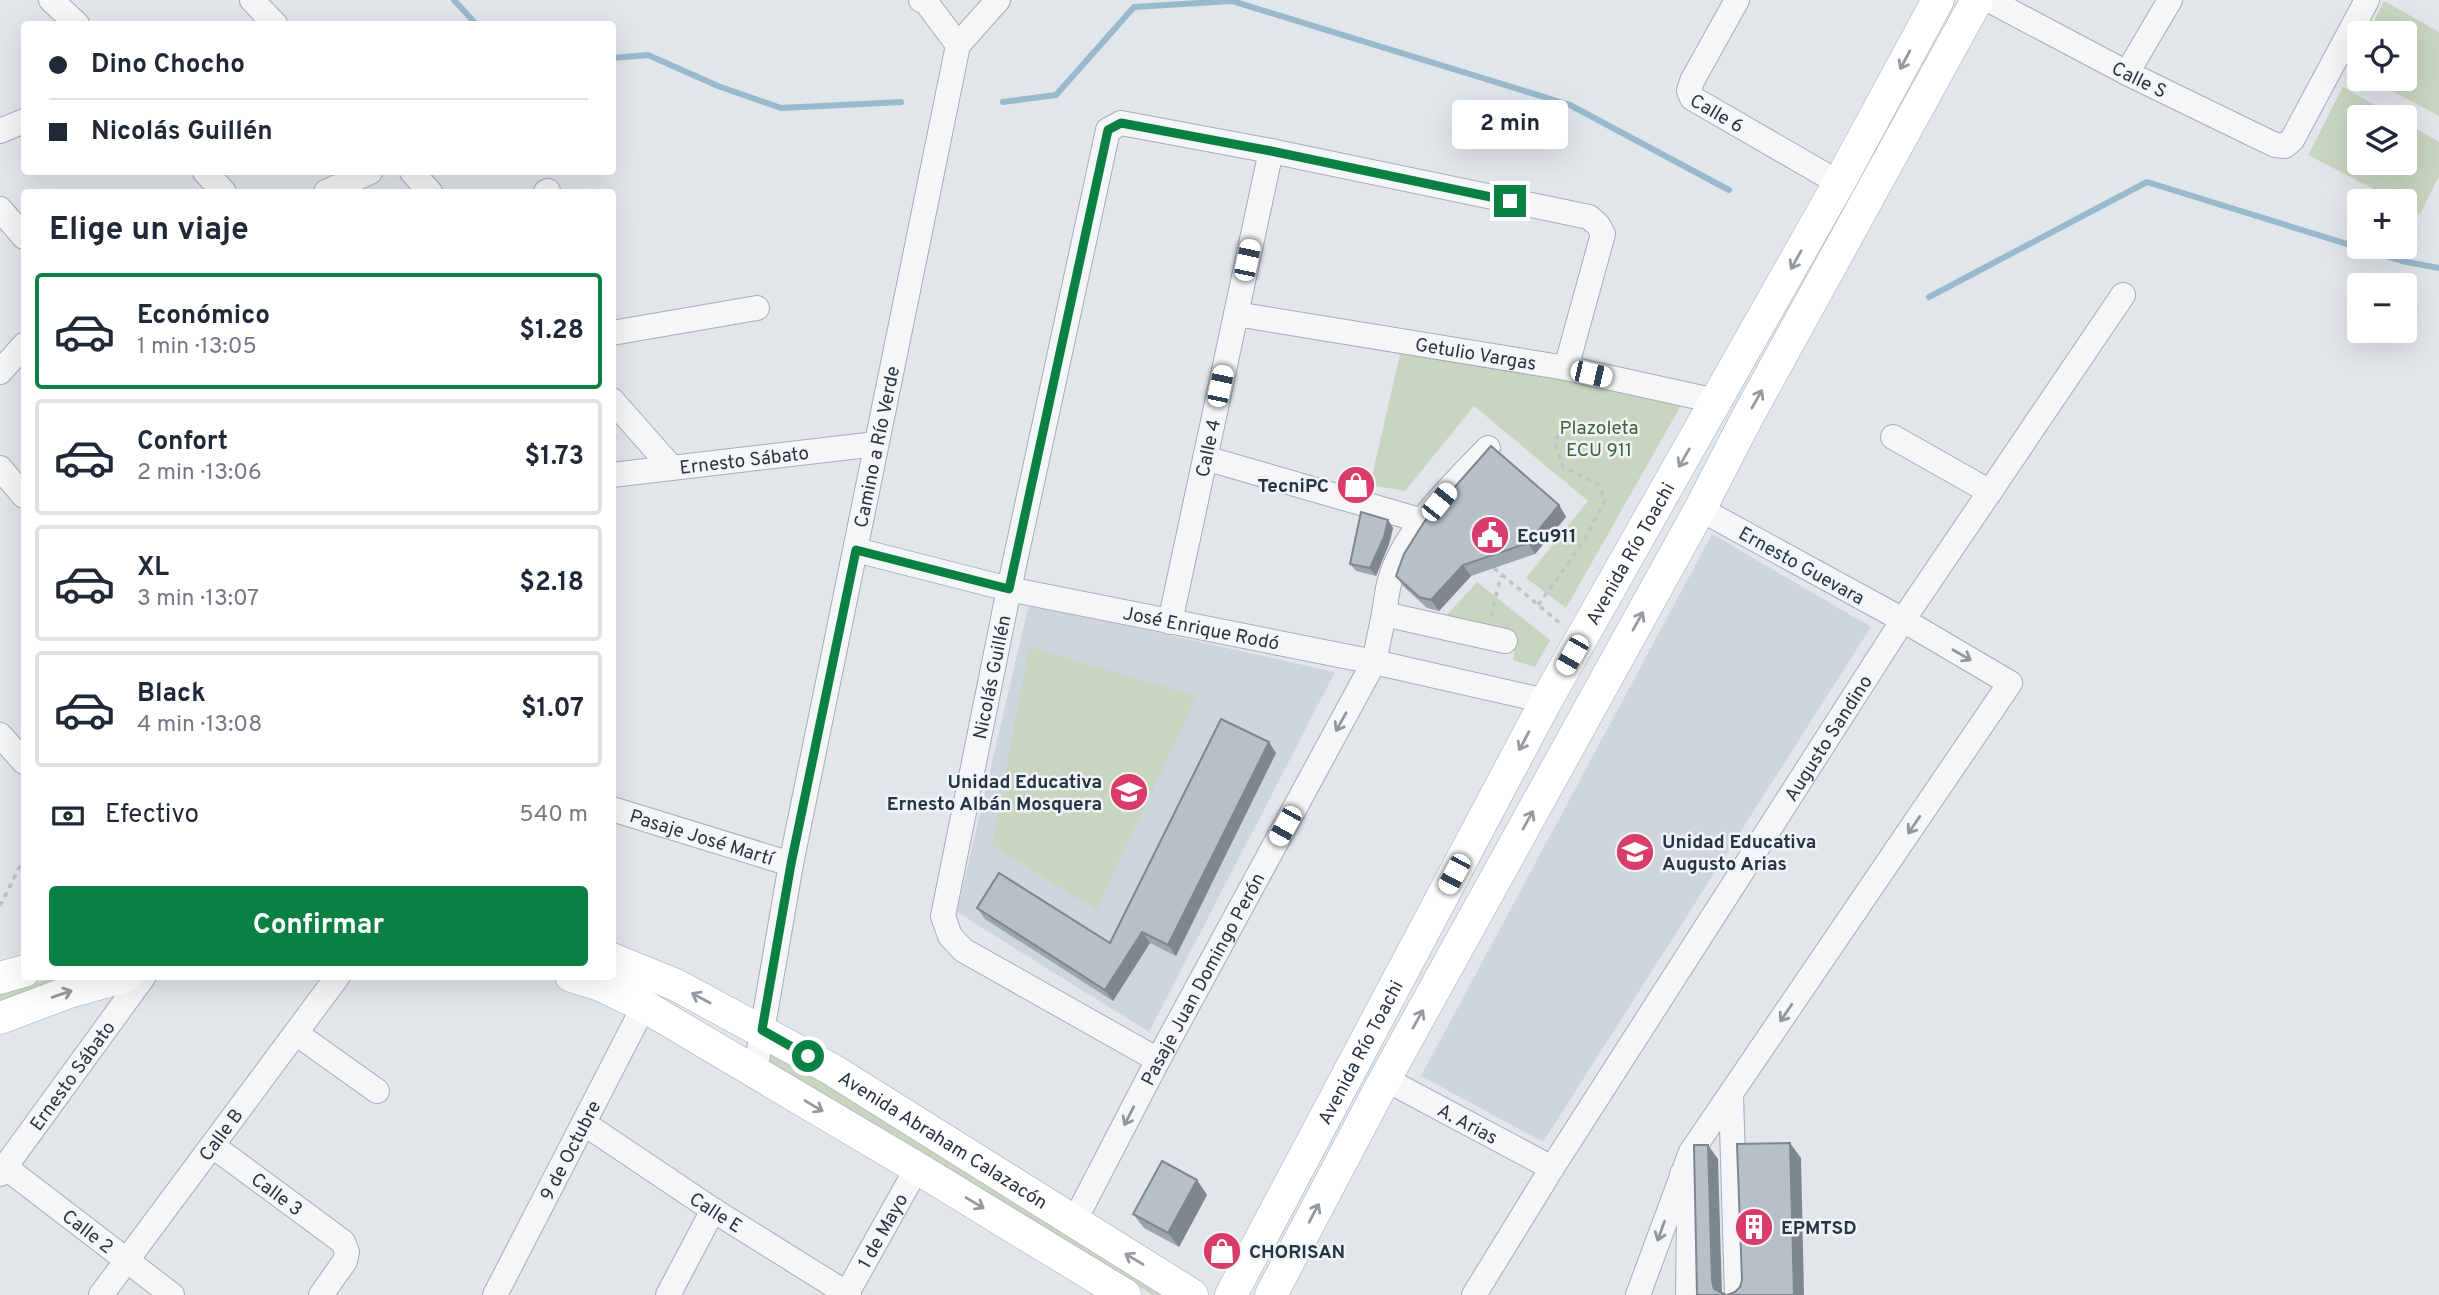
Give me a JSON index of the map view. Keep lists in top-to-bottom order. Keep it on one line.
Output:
{"streets":{"main road":["Avenida Río Toachi","Avenida Abraham Calazacón"],"street":["Calle S","Calle 6","Getulio Vargas","Camino a Río Verde","Calle 4","Ernesto Sábato","Ernesto Guevara","José Enrique Rodó","Nicolás Guillén","Augusto Sandino","Pasaje José Martí","Pasaje Juan Domingo Perón","A. Arias","Calle B","9 de Octubre","Calle 3","Calle E","Calle 2","1 de Mayo"]},"crossings":[["Calle 6","Avenida Río Toachi"],["Getulio Vargas","Calle 4"],["Getulio Vargas","Avenida Río Toachi"],["Getulio Vargas","Nicolás Guillén"],["Camino a Río Verde","Ernesto Sábato"],["Camino a Río Verde","José Enrique Rodó"],["Camino a Río Verde","Pasaje José Martí"],["Camino a Río Verde","Avenida Abraham Calazacón"],["Calle 4","José Enrique Rodó"],["Calle 4","Nicolás Guillén"],["Ernesto Sábato","Calle 2"],["Avenida Río Toachi","Ernesto Guevara"],["Avenida Río Toachi","José Enrique Rodó"],["Avenida Río Toachi","A. Arias"],["Ernesto Guevara","Augusto Sandino"],["José Enrique Rodó","Nicolás Guillén"],["José Enrique Rodó","Pasaje Juan Domingo Perón"],["Nicolás Guillén","Pasaje Juan Domingo Perón"],["Augusto Sandino","A. Arias"],["Pasaje Juan Domingo Perón","Avenida Abraham Calazacón"],["Calle B","Calle 3"],["Calle B","Calle 2"],["Avenida Abraham Calazacón","9 de Octubre"],["Avenida Abraham Calazacón","1 de Mayo"],["9 de Octubre","Calle E"],["Calle E","1 de Mayo"]],"one_way":["Ernesto Guevara","Pasaje Juan Domingo Perón"],"parks":["Plazoleta ECU 911"],"places":{"shop":["TecniPC","CHORISAN"],"public building":["Ecu911"],"school or university":["Unidad Educativa Ernesto Albán Mosquera","Unidad Educativa Augusto Arias"],"building":["EPMTSD"]},"page":{"map_buttons":["+","−"],"banner":["Dino Chocho","Nicolás Guillén"],"bubble":"2 min","heading":"Elige un viaje","list":[{"name":"Económico","note":"1 min · 13:05","value":"$1.28"},{"name":"Confort","note":"2 min · 13:06","value":"$1.73"},{"name":"XL","note":"3 min · 13:07","value":"$2.18"},{"name":"Black","note":"4 min · 13:08","value":"$1.07"}],"pay":["Efectivo","540 m"],"buttons":"Confirmar"}}
